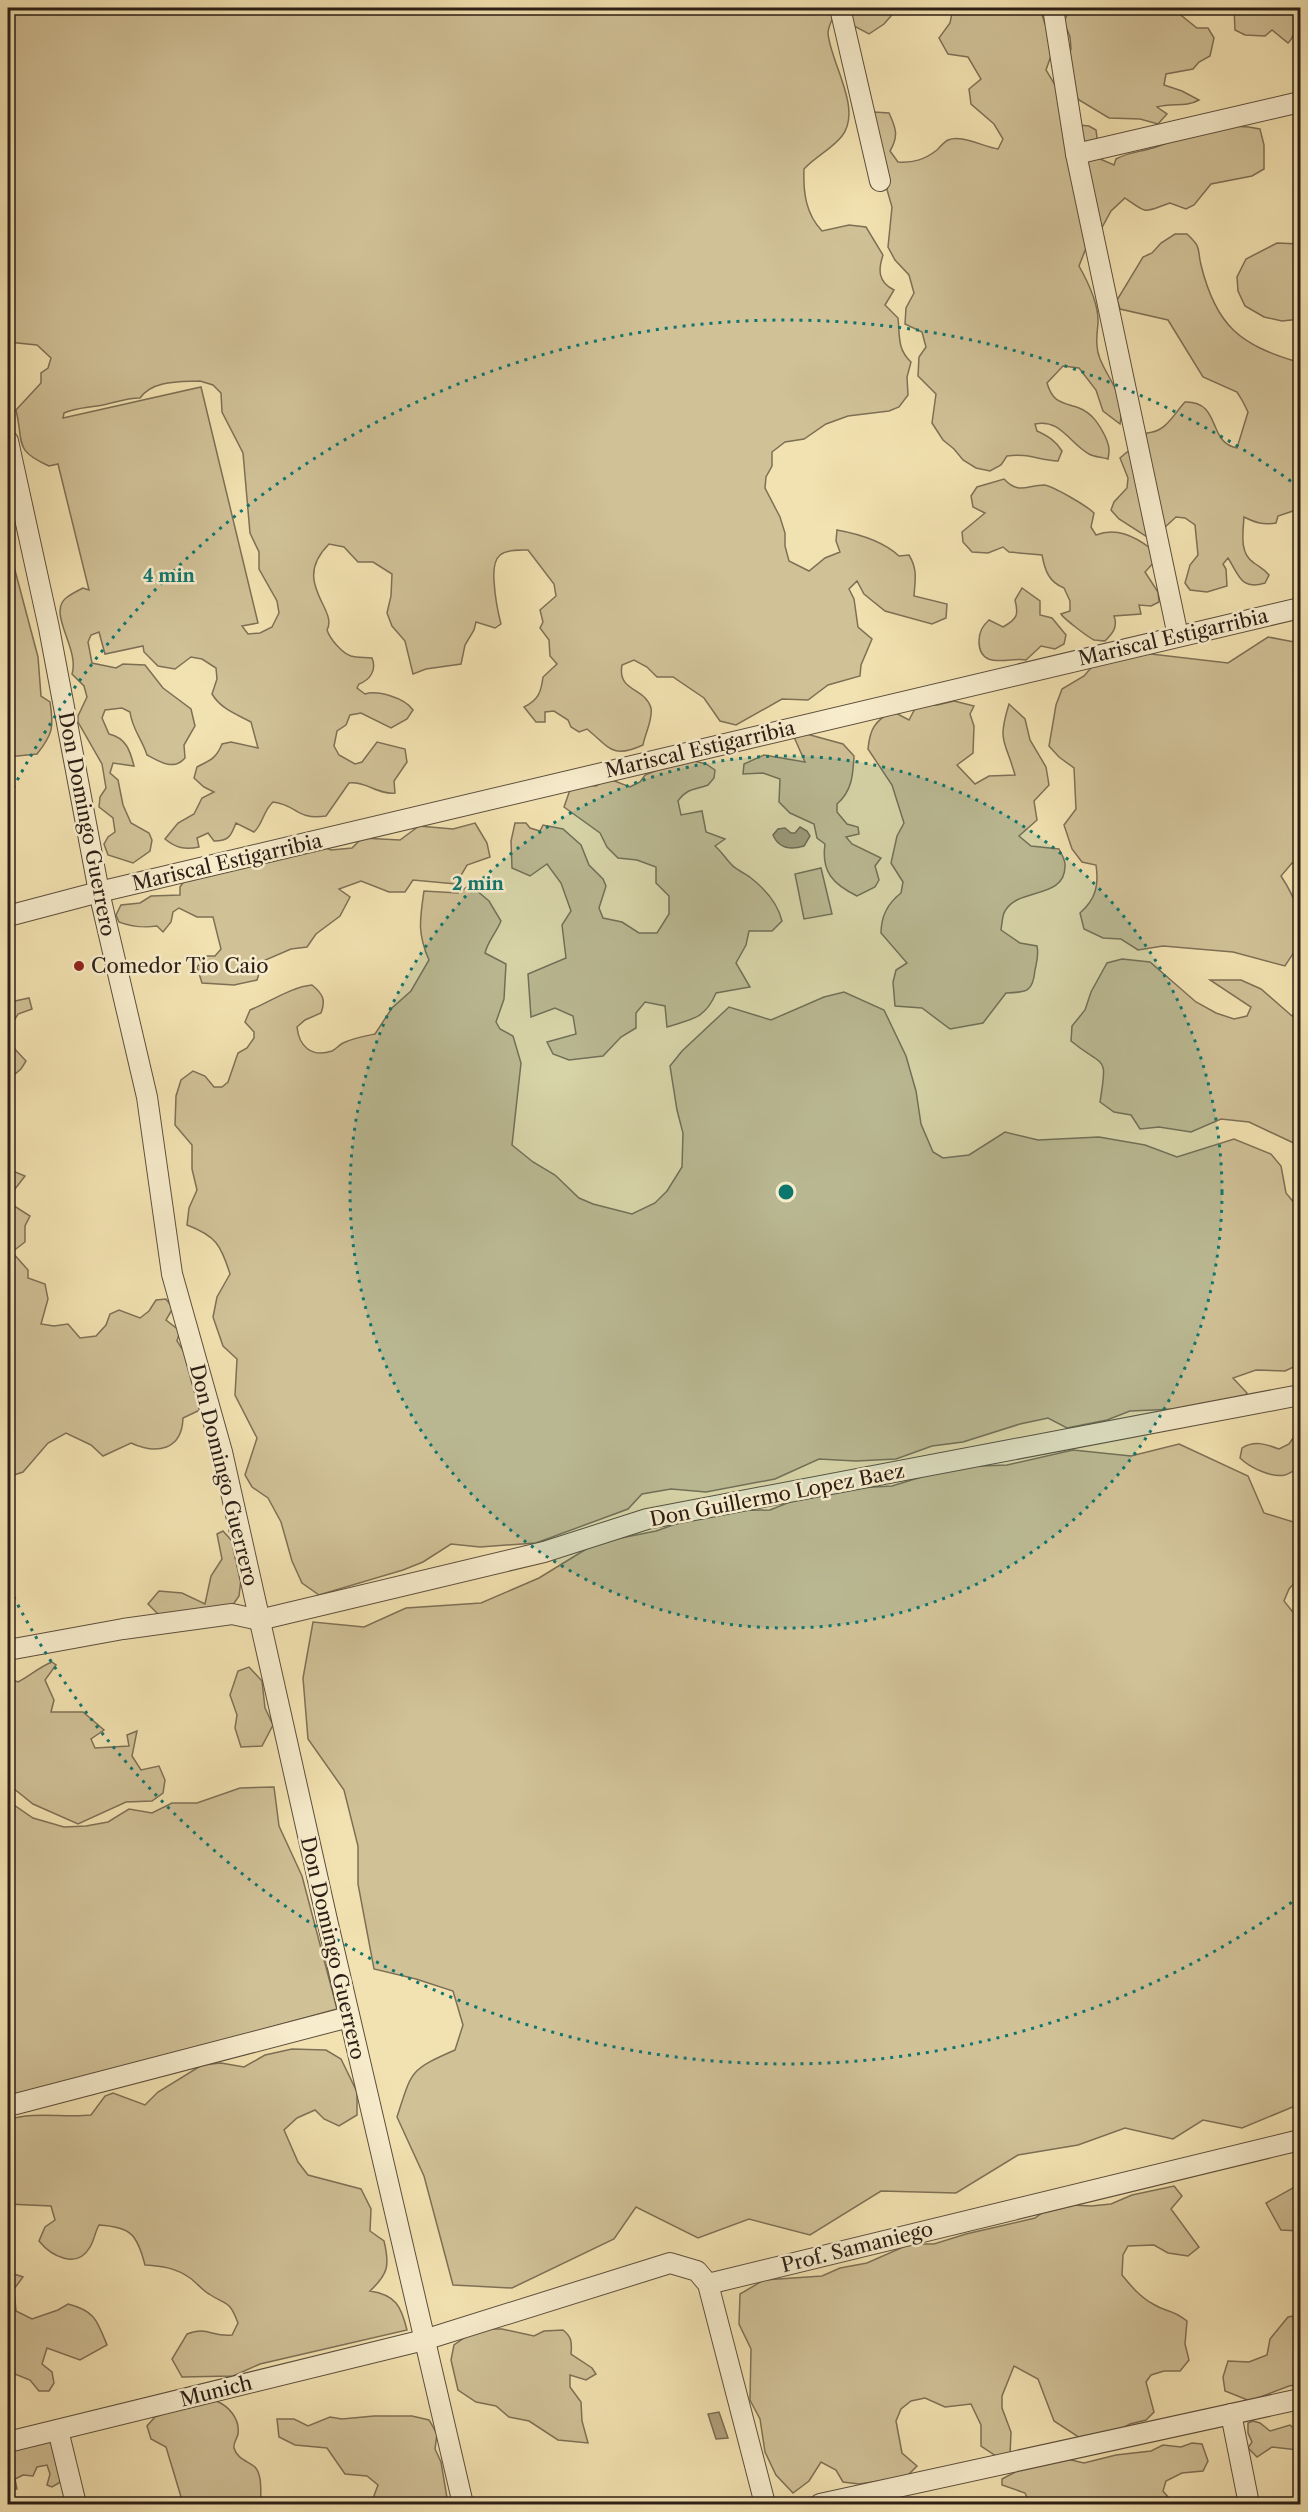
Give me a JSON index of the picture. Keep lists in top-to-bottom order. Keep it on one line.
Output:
{"streets":{"street":["Mariscal Estigarribia","Don Domingo Guerrero","Don Guillermo Lopez Baez","Prof. Samaniego","Munich"]},"crossings":[["Mariscal Estigarribia","Don Domingo Guerrero"],["Don Domingo Guerrero","Don Guillermo Lopez Baez"],["Don Domingo Guerrero","Munich"]],"places":["Comedor Tio Caio"],"rings":["4 min","2 min"]}
